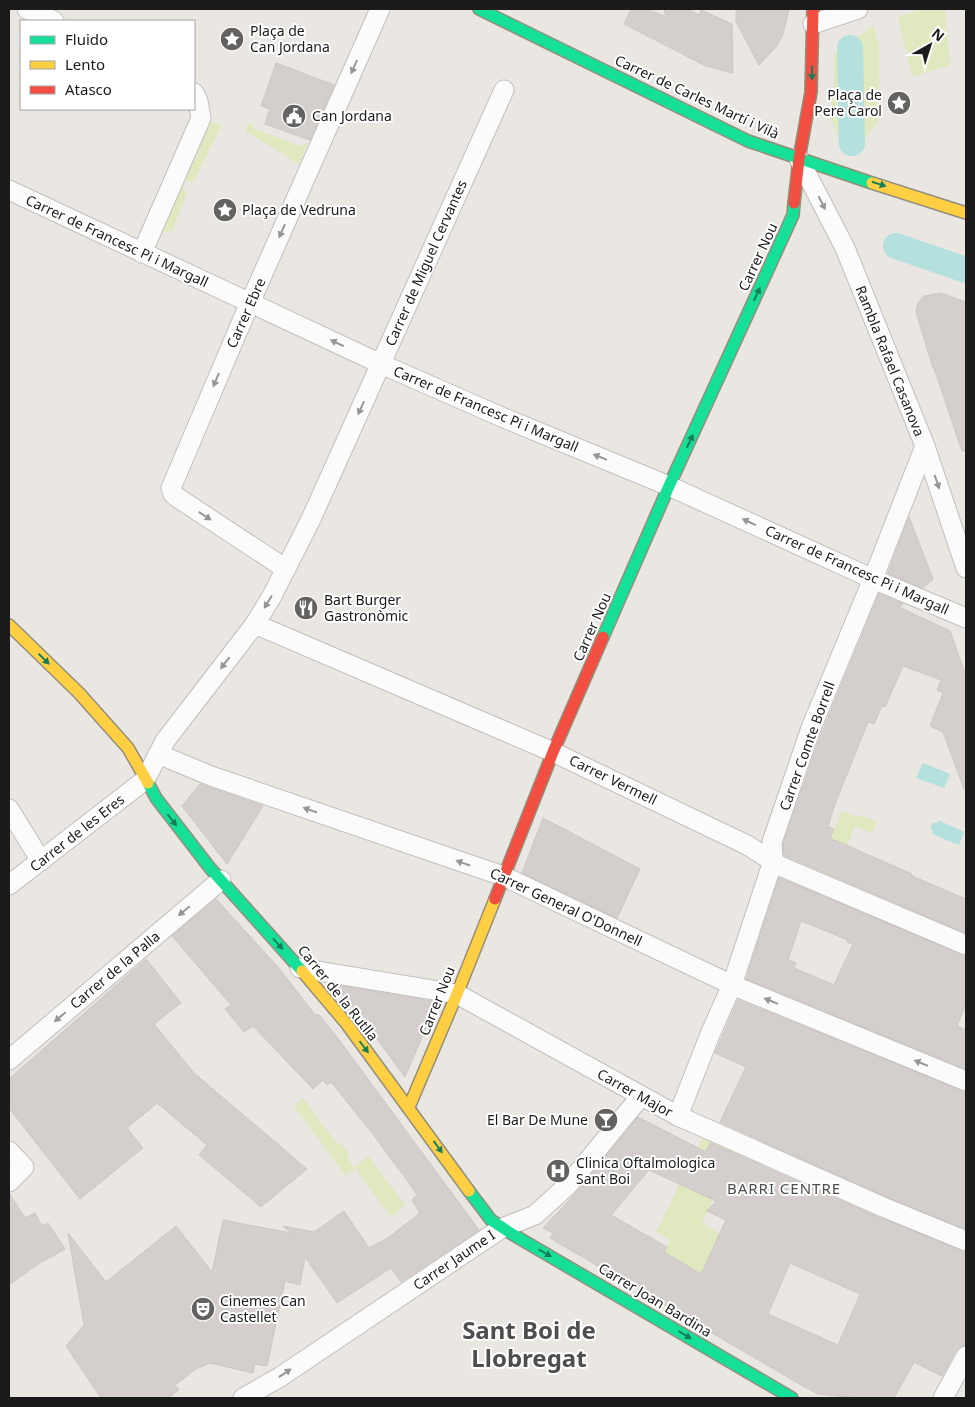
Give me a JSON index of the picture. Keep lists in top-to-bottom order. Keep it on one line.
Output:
{"streets":{"street":["Carrer de Carles Martí i Vilà","Carrer de Francesc Pi i Margall","Carrer Nou","Carrer de Miguel Cervantes","Carrer Ebre","Rambla Rafael Casanova","Carrer Comte Borrell","Carrer Vermell","Carrer de les Eres","Carrer General O'Donnell","Carrer de la Palla","Carrer de la Rutlla","Carrer Major","Carrer Jaume I","Carrer Joan Bardina"]},"crossings":[["Carrer de Carles Martí i Vilà","Carrer Nou"],["Carrer de Carles Martí i Vilà","Rambla Rafael Casanova"],["Carrer de Francesc Pi i Margall","Carrer Nou"],["Carrer de Francesc Pi i Margall","Carrer de Miguel Cervantes"],["Carrer de Francesc Pi i Margall","Carrer Ebre"],["Carrer de Francesc Pi i Margall","Carrer Comte Borrell"],["Carrer Nou","Rambla Rafael Casanova"],["Carrer Nou","Carrer Vermell"],["Carrer Nou","Carrer General O'Donnell"],["Carrer Nou","Carrer de la Rutlla"],["Carrer Nou","Carrer Major"],["Carrer de Miguel Cervantes","Carrer Ebre"],["Carrer de Miguel Cervantes","Carrer Vermell"],["Carrer de Miguel Cervantes","Carrer de les Eres"],["Carrer de Miguel Cervantes","Carrer General O'Donnell"],["Carrer de Miguel Cervantes","Carrer de la Rutlla"],["Rambla Rafael Casanova","Carrer Comte Borrell"],["Carrer Comte Borrell","Carrer Vermell"],["Carrer Comte Borrell","Carrer General O'Donnell"],["Carrer Comte Borrell","Carrer Major"],["Carrer de les Eres","Carrer de la Rutlla"],["Carrer de la Palla","Carrer de la Rutlla"],["Carrer de la Rutlla","Carrer Major"],["Carrer de la Rutlla","Carrer Jaume I"],["Carrer de la Rutlla","Carrer Joan Bardina"],["Carrer Major","Carrer Jaume I"],["Carrer Jaume I","Carrer Joan Bardina"]],"one_way":["Carrer de Francesc Pi i Margall","Carrer de Miguel Cervantes","Carrer Ebre","Rambla Rafael Casanova","Carrer General O'Donnell","Carrer de la Palla","Carrer de la Rutlla","Carrer Jaume I","Carrer Joan Bardina"],"districts":["BARRI CENTRE","Sant Boi de Llobregat"],"places":{"place":["Plaça de Can Jordana","Plaça de Pere Carol","Plaça de Vedruna"],"public building":["Can Jordana"],"restaurant":["Bart Burger Gastronòmic"],"bar":["El Bar De Mune"],"hospital":["Clinica Oftalmologica Sant Boi"],"theatre":["Cinemes Can Castellet"]},"legend":["Fluido","Lento","Atasco"],"north":"top right"}
